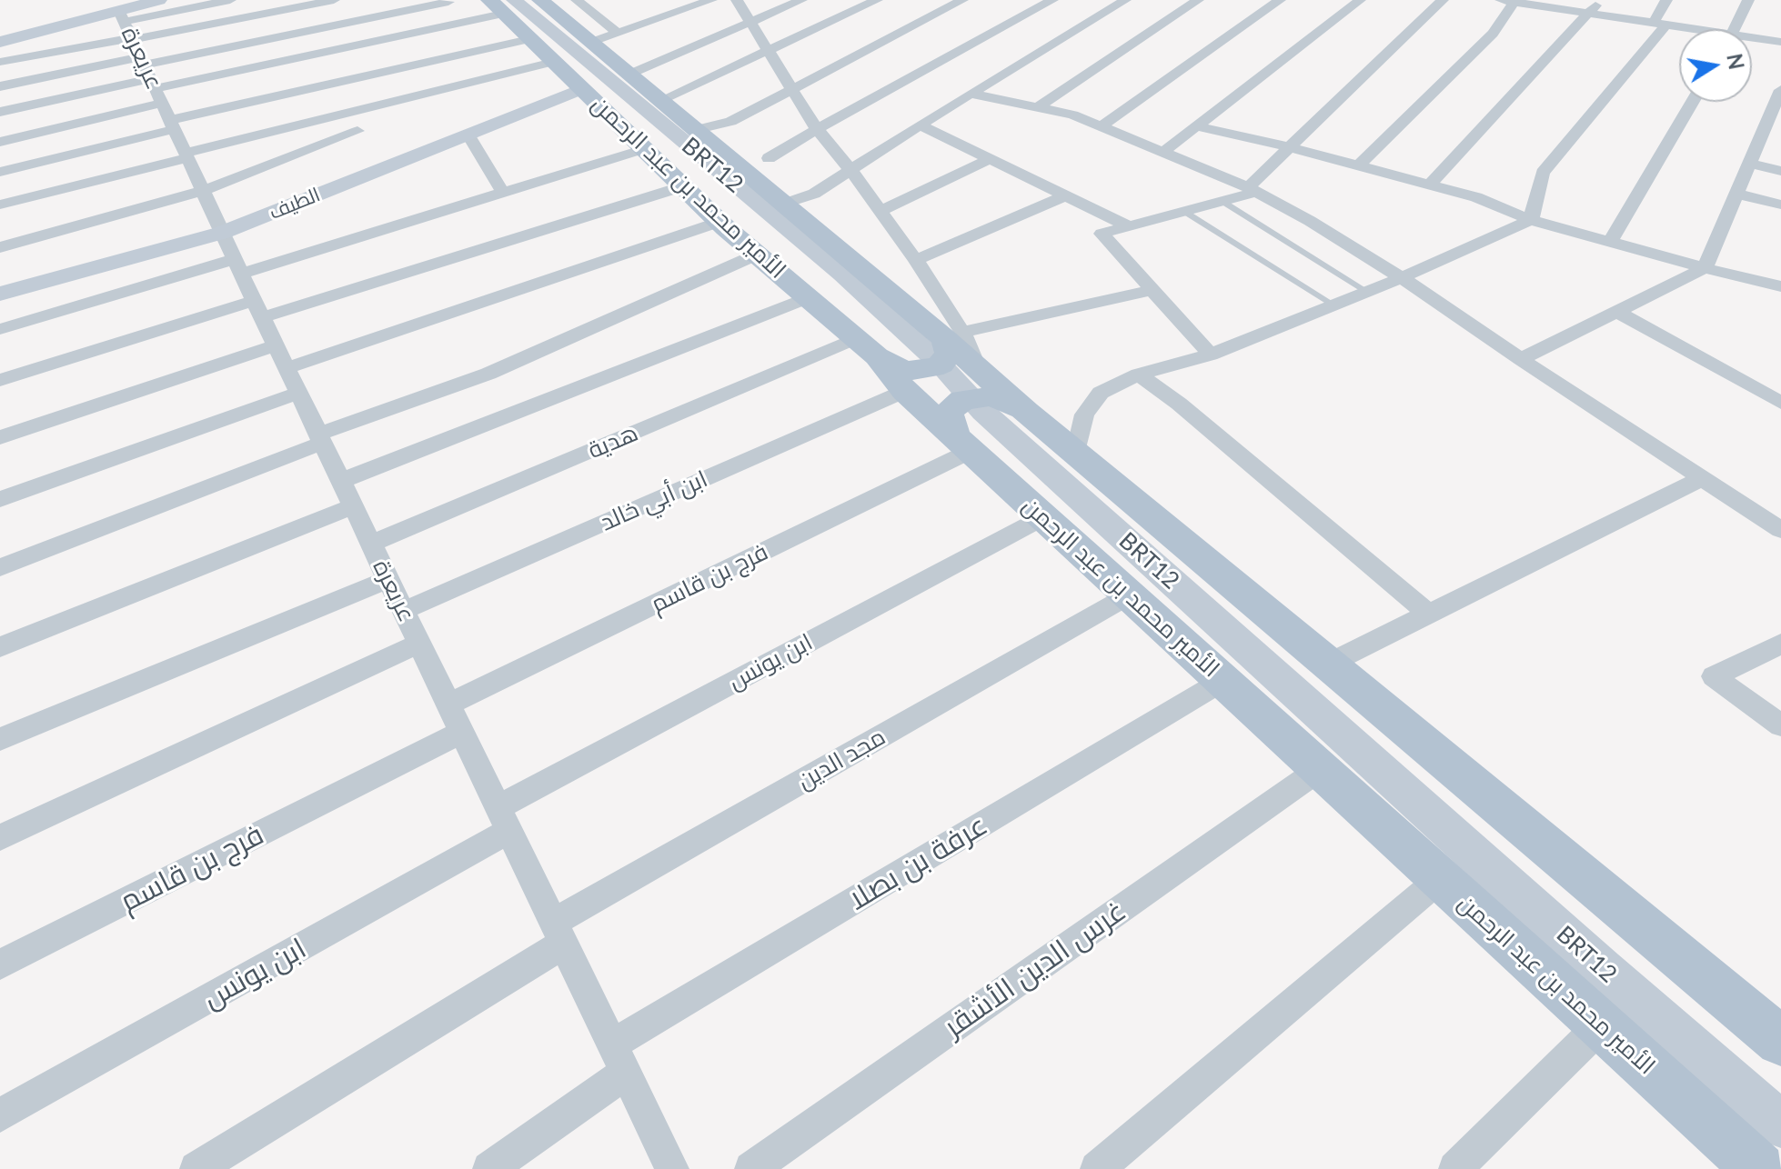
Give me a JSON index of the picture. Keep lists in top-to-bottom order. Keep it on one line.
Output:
{"streets":{"main road":["BRT12","الأمير محمد بن عبد الرحمن","الطيف"],"street":["عريعرة","هدية","ابن أبي خالد","فرج بن قاسم","ابن يونس","مجد الدين","عرفة بن بصلا","غرس الدين الأشقر"]},"crossings":[["عريعرة","الطيف"],["عريعرة","هدية"],["عريعرة","ابن أبي خالد"],["عريعرة","فرج بن قاسم"],["عريعرة","ابن يونس"],["عريعرة","مجد الدين"],["عريعرة","عرفة بن بصلا"],["BRT12","الأمير محمد بن عبد الرحمن"],["الأمير محمد بن عبد الرحمن","الطيف"],["الأمير محمد بن عبد الرحمن","هدية"],["الأمير محمد بن عبد الرحمن","ابن أبي خالد"],["الأمير محمد بن عبد الرحمن","فرج بن قاسم"],["الأمير محمد بن عبد الرحمن","ابن يونس"],["الأمير محمد بن عبد الرحمن","مجد الدين"],["الأمير محمد بن عبد الرحمن","عرفة بن بصلا"],["الأمير محمد بن عبد الرحمن","غرس الدين الأشقر"]],"north":"right"}
